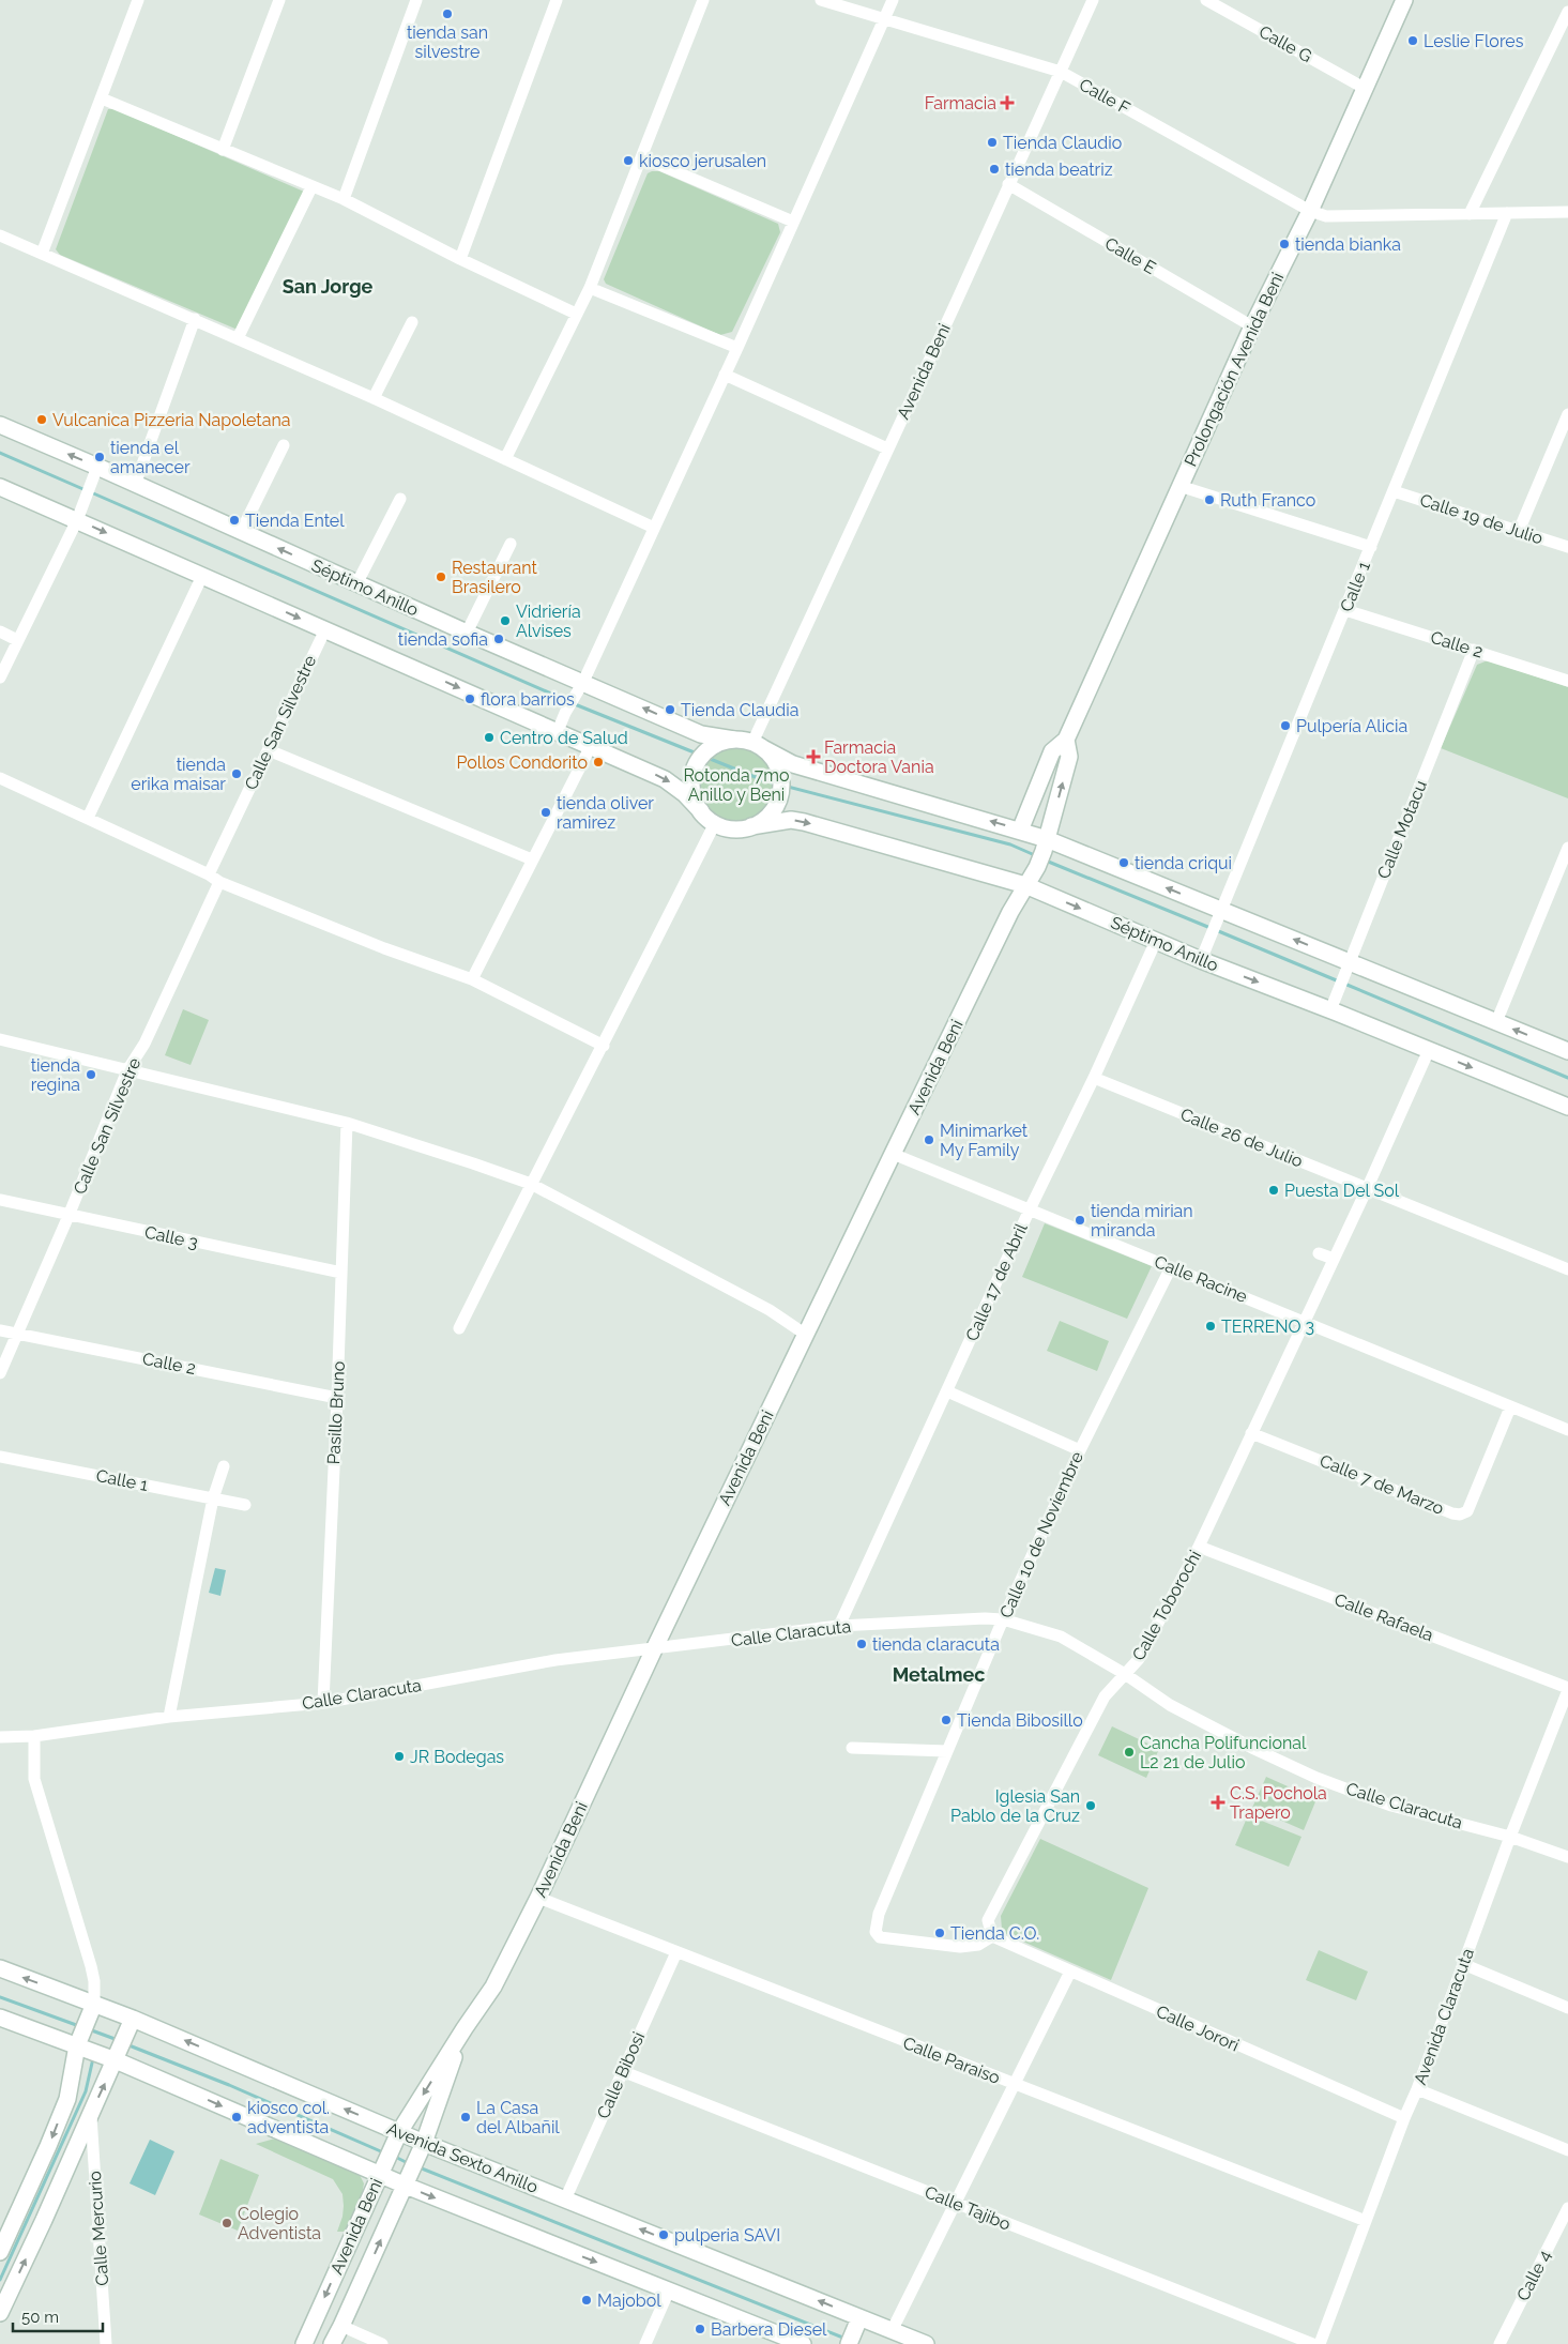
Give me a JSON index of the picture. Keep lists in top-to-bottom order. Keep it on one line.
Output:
{"streets":{"main road":["Prolongación Avenida Beni","Avenida Beni","Séptimo Anillo","Avenida Sexto Anillo"],"street":["Calle G","Calle F","Calle E","Calle 19 de Julio","Calle 1","Calle 2","Calle San Silvestre","Calle Motacu","Calle 26 de Julio","Calle 3","Calle Racine","Calle 17 de Abril","Pasillo Bruno","Calle 7 de Marzo","Calle 10 de Noviembre","Calle Toborochi","Calle Rafaela","Calle Claracuta","Avenida Claracuta","Calle Jorori","Calle Paraiso","Calle Bibosi","Calle Tajibo","Calle Mercurio","Calle 4"]},"crossings":[["Calle G","Prolongación Avenida Beni"],["Calle F","Prolongación Avenida Beni"],["Calle F","Avenida Beni"],["Calle F","Calle 1"],["Calle E","Prolongación Avenida Beni"],["Calle E","Avenida Beni"],["Prolongación Avenida Beni","Avenida Beni"],["Prolongación Avenida Beni","Séptimo Anillo"],["Avenida Beni","Séptimo Anillo"],["Avenida Beni","Calle Racine"],["Avenida Beni","Calle Claracuta"],["Avenida Beni","Calle Paraiso"],["Avenida Beni","Avenida Sexto Anillo"],["Calle 19 de Julio","Calle 1"],["Calle 1","Séptimo Anillo"],["Calle 1","Calle 2"],["Séptimo Anillo","Calle Motacu"],["Séptimo Anillo","Calle 17 de Abril"],["Séptimo Anillo","Calle Toborochi"],["Calle 2","Calle San Silvestre"],["Calle 2","Calle Motacu"],["Calle 2","Pasillo Bruno"],["Calle San Silvestre","Calle 3"],["Calle 26 de Julio","Calle 17 de Abril"],["Calle 26 de Julio","Calle Toborochi"],["Calle 3","Pasillo Bruno"],["Calle Racine","Calle 17 de Abril"],["Calle Racine","Calle 7 de Marzo"],["Calle Racine","Calle 10 de Noviembre"],["Calle Racine","Calle Toborochi"],["Calle 17 de Abril","Calle Claracuta"],["Pasillo Bruno","Calle Claracuta"],["Calle 7 de Marzo","Calle Toborochi"],["Calle 10 de Noviembre","Calle Toborochi"],["Calle 10 de Noviembre","Calle Claracuta"],["Calle 10 de Noviembre","Calle Jorori"],["Calle Toborochi","Calle Rafaela"],["Calle Toborochi","Calle Claracuta"],["Calle Toborochi","Calle Jorori"],["Calle Rafaela","Avenida Claracuta"],["Calle Claracuta","Avenida Claracuta"],["Avenida Claracuta","Calle Jorori"],["Avenida Claracuta","Calle Paraiso"],["Calle Paraiso","Calle Bibosi"],["Calle Bibosi","Avenida Sexto Anillo"],["Calle Bibosi","Calle Tajibo"]],"districts":["San Jorge","Metalmec"],"parks":["Rotonda 7mo Anillo y Beni"],"places":{"other":["tienda san silvestre","Leslie Flores","Tienda Claudio","kiosco jerusalen","tienda beatriz","tienda bianka","Vulcanica Pizzeria Napoletana","tienda el amanecer","Ruth Franco","Tienda Entel","Restaurant Brasilero","Vidriería Alvises","tienda sofia","flora barrios","Tienda Claudia","Pulpería Alicia","Centro de Salud","Pollos Condorito","tienda erika maisar","tienda oliver ramirez","tienda criqui","tienda regina","Minimarket My Family","Puesta Del Sol","tienda mirian miranda","TERRENO 3","tienda claracuta","Tienda Bibosillo","Cancha Polifuncional L2 21 de Julio","JR Bodegas","Iglesia San Pablo de la Cruz","Tienda C.O.","kiosco col. adventista","La Casa del Albañil","Colegio Adventista","pulperia SAVI","Majobol","Barbera Diesel"],"health":["Farmacia","Farmacia Doctora Vania","C.S. Pochola Trapero"]},"scale_bar":"50 m"}
